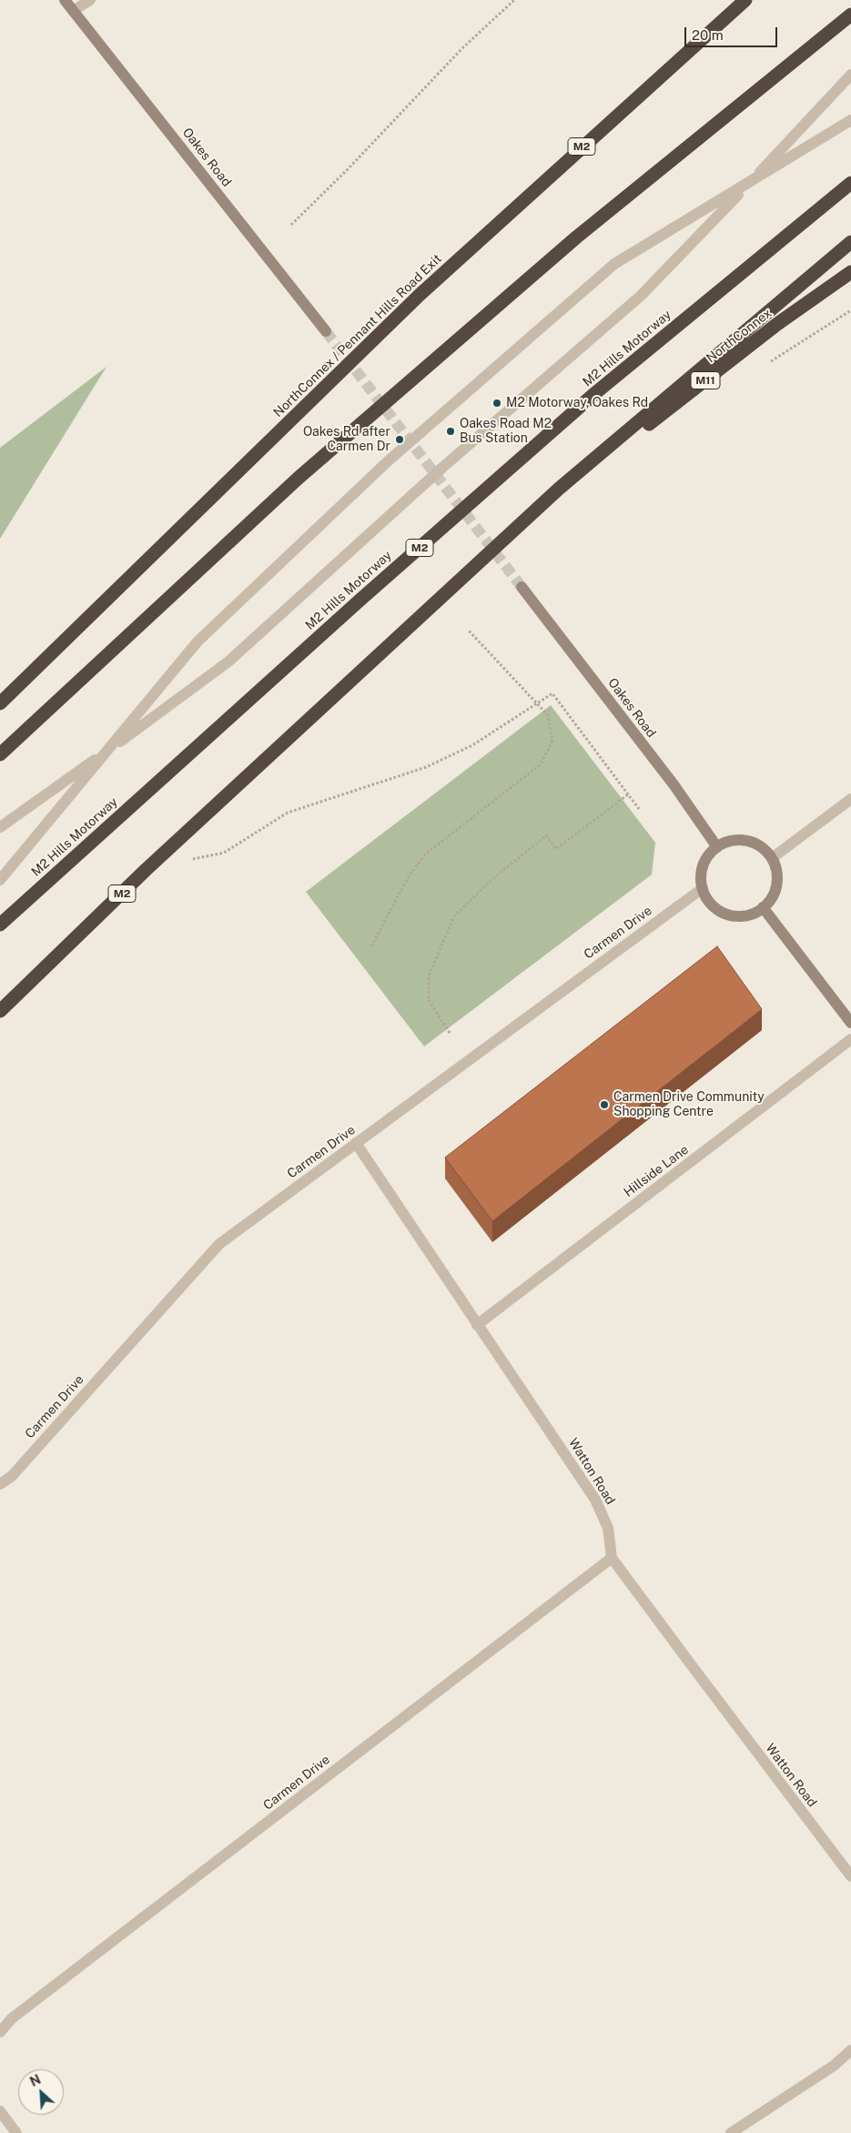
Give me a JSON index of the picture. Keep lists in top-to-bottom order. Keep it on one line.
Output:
{"streets":{"highway":["M2","NorthConnex / Pennant Hills Road Exit","NorthConnex","M2 Hills Motorway","M11"],"main road":["Oakes Road"],"street":["Carmen Drive","Hillside Lane","Watton Road"]},"crossings":[["M2","NorthConnex"],["Oakes Road","Carmen Drive"],["Carmen Drive","Watton Road"],["Hillside Lane","Watton Road"]],"places":["M2 Motorway, Oakes Rd","Oakes Road M2 Bus Station","Oakes Rd after Carmen Dr","Carmen Drive Community Shopping Centre"],"scale_bar":"20 m","north":"top left"}
